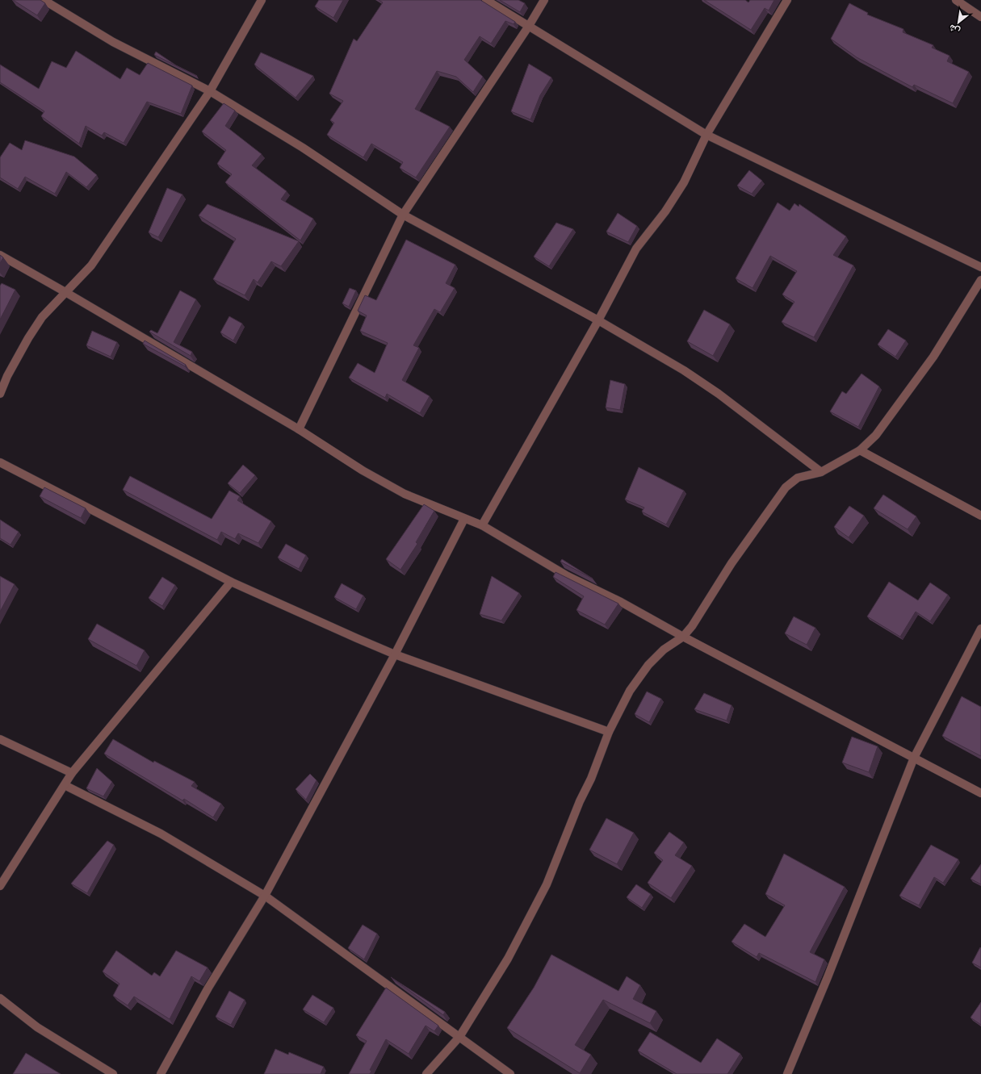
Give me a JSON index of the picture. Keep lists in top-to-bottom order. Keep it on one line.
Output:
{"north":"bottom left"}
